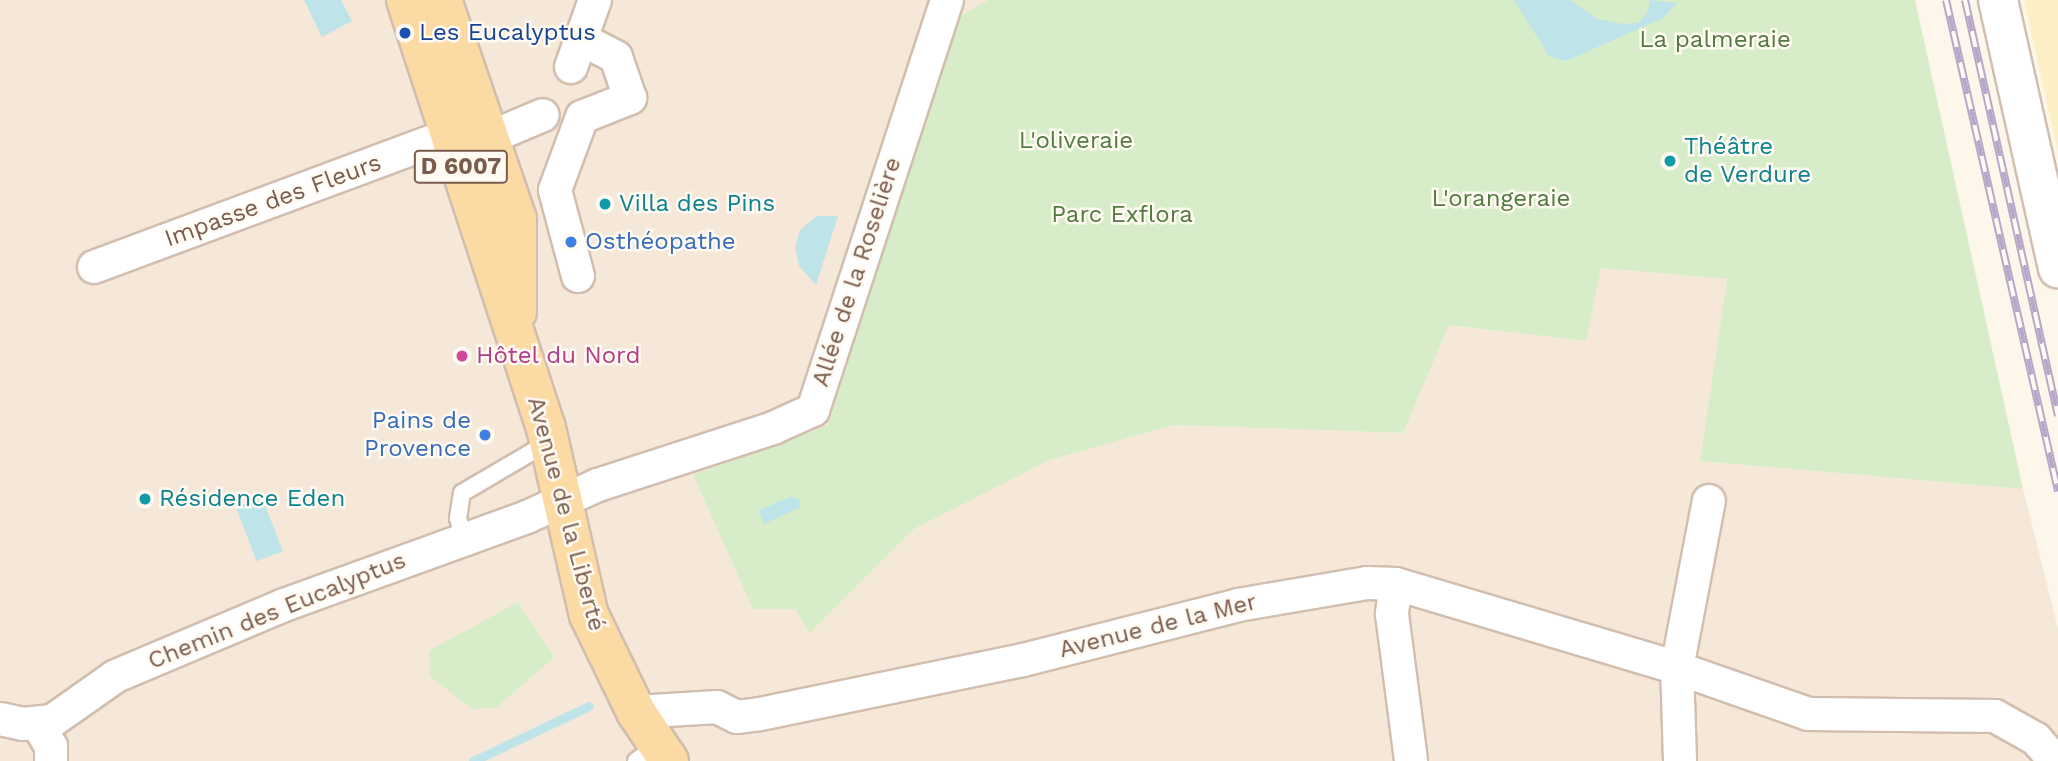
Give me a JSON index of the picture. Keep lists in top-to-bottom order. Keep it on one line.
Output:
{"streets":{"main road":["D 6007","Avenue de la Liberté"],"street":["Impasse des Fleurs","Allée de la Roselière","Chemin des Eucalyptus","Avenue de la Mer"]},"crossings":[["D 6007","Impasse des Fleurs"],["D 6007","Avenue de la Liberté"],["Allée de la Roselière","Avenue de la Liberté"],["Allée de la Roselière","Chemin des Eucalyptus"],["Avenue de la Liberté","Chemin des Eucalyptus"],["Avenue de la Liberté","Avenue de la Mer"]],"parks":["La palmeraie","L'oliveraie","L'orangeraie","Parc Exflora"],"places":["Les Eucalyptus","Théâtre de Verdure","Villa des Pins","Osthéopathe","Hôtel du Nord","Pains de Provence","Résidence Eden"]}
